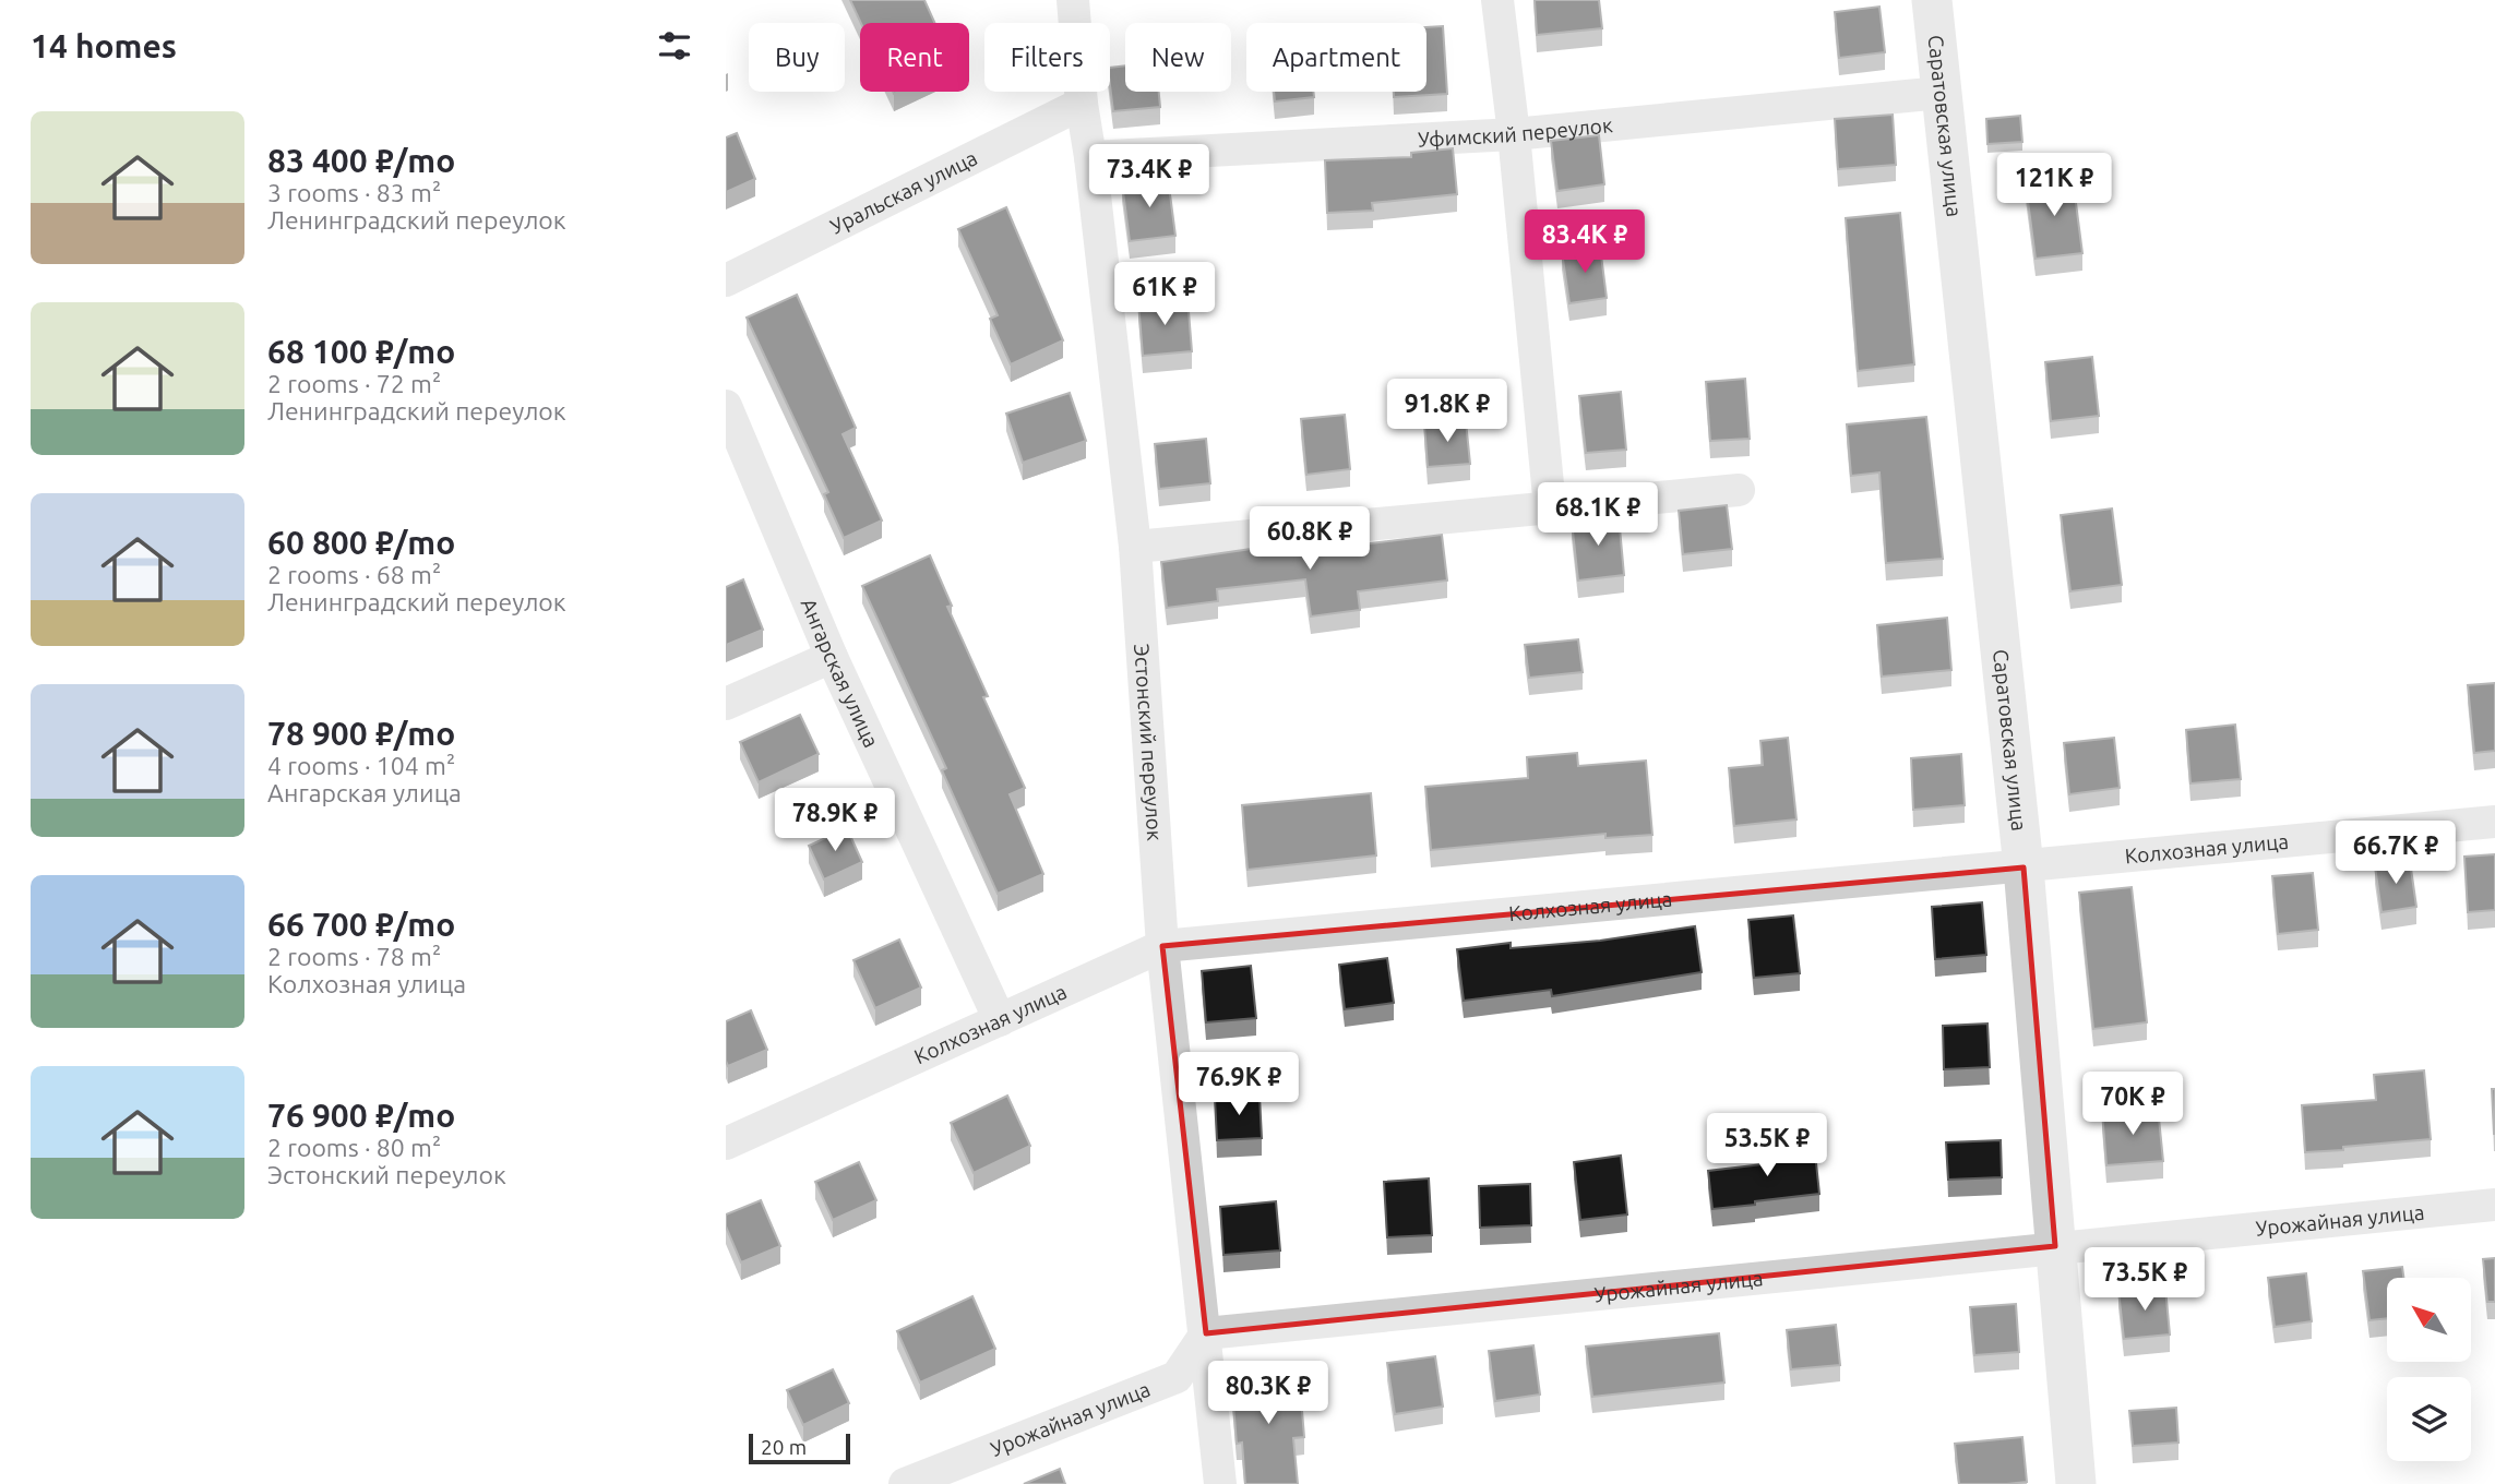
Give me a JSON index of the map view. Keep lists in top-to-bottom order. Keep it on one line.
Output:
{"streets":{"street":["Саратовская улица","Уфимский переулок","Уральская улица","Ангарская улица","Эстонский переулок","Колхозная улица","Урожайная улица"]},"crossings":[["Саратовская улица","Уфимский переулок"],["Саратовская улица","Колхозная улица"],["Саратовская улица","Урожайная улица"],["Уфимский переулок","Эстонский переулок"],["Уральская улица","Эстонский переулок"],["Ангарская улица","Колхозная улица"],["Эстонский переулок","Колхозная улица"],["Эстонский переулок","Урожайная улица"]],"scale_bar":"20 m","north":"top left","page":{"heading":"14 homes","chip":["Buy","Rent","Filters","New","Apartment"],"list":[{"name":"83 400 ₽/mo","note":"3 rooms · 83 m² · Ленинградский переулок"},{"name":"68 100 ₽/mo","note":"2 rooms · 72 m² · Ленинградский переулок"},{"name":"60 800 ₽/mo","note":"2 rooms · 68 m² · Ленинградский переулок"},{"name":"78 900 ₽/mo","note":"4 rooms · 104 m² · Ангарская улица"},{"name":"66 700 ₽/mo","note":"2 rooms · 78 m² · Колхозная улица"},{"name":"76 900 ₽/mo","note":"2 rooms · 80 m² · Эстонский переулок"}],"price":["73.4K ₽","121K ₽","83.4K ₽","61K ₽","91.8K ₽","68.1K ₽","60.8K ₽","78.9K ₽","66.7K ₽","76.9K ₽","70K ₽","53.5K ₽","73.5K ₽","80.3K ₽"],"scale":"20 m"}}
